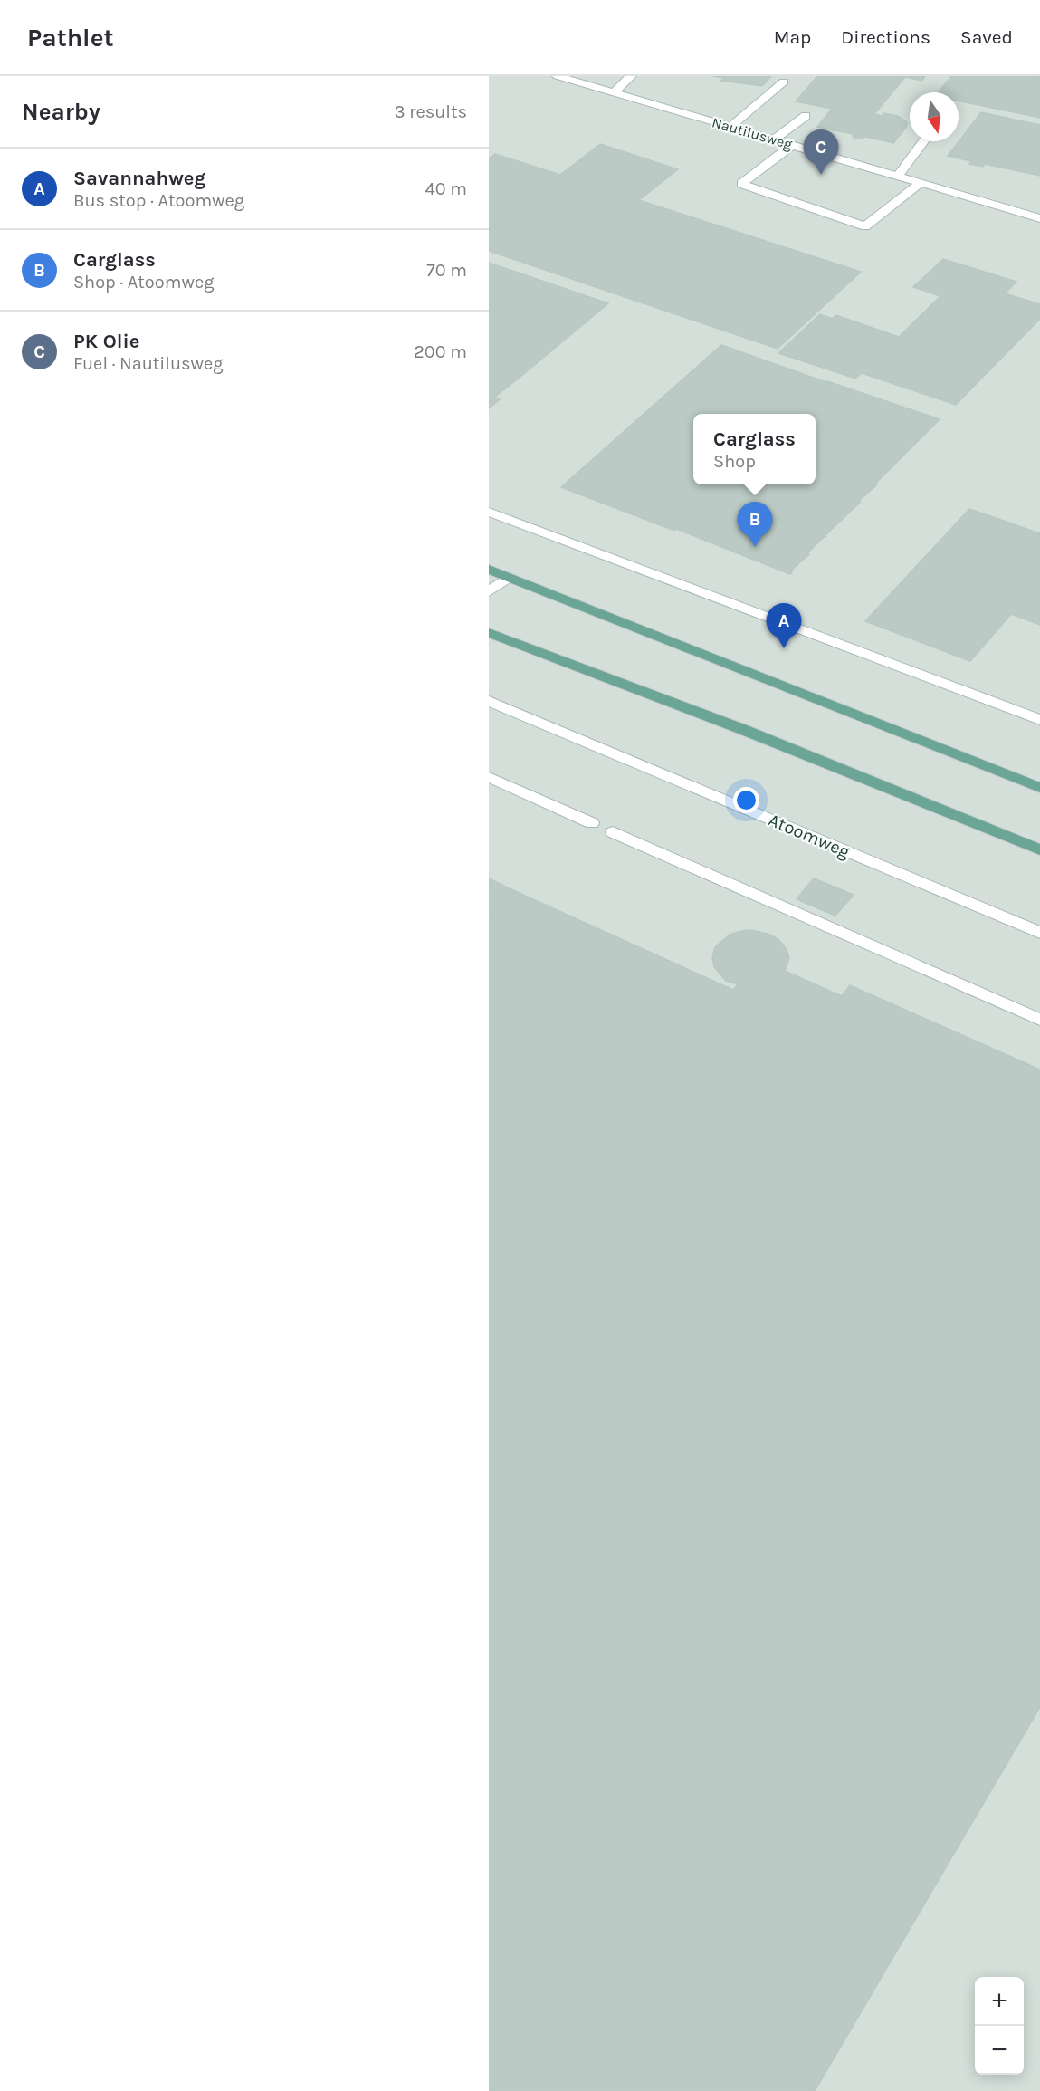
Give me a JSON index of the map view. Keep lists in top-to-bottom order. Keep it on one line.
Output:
{"streets":{"street":["Nautilusweg","Atoomweg"]},"north":"bottom","page":{"header":"Pathlet","nav":["Map","Directions","Saved"],"heading":["Nearby","3 results"],"pins":["C","B","A"],"list":[{"mark":"A","name":"Savannahweg","note":"Bus stop · Atoomweg","value":"40 m"},{"mark":"B","name":"Carglass","note":"Shop · Atoomweg","value":"70 m"},{"mark":"C","name":"PK Olie","note":"Fuel · Nautilusweg","value":"200 m"}],"popup":["Carglass","Shop"],"map_buttons":["+","−"]}}
